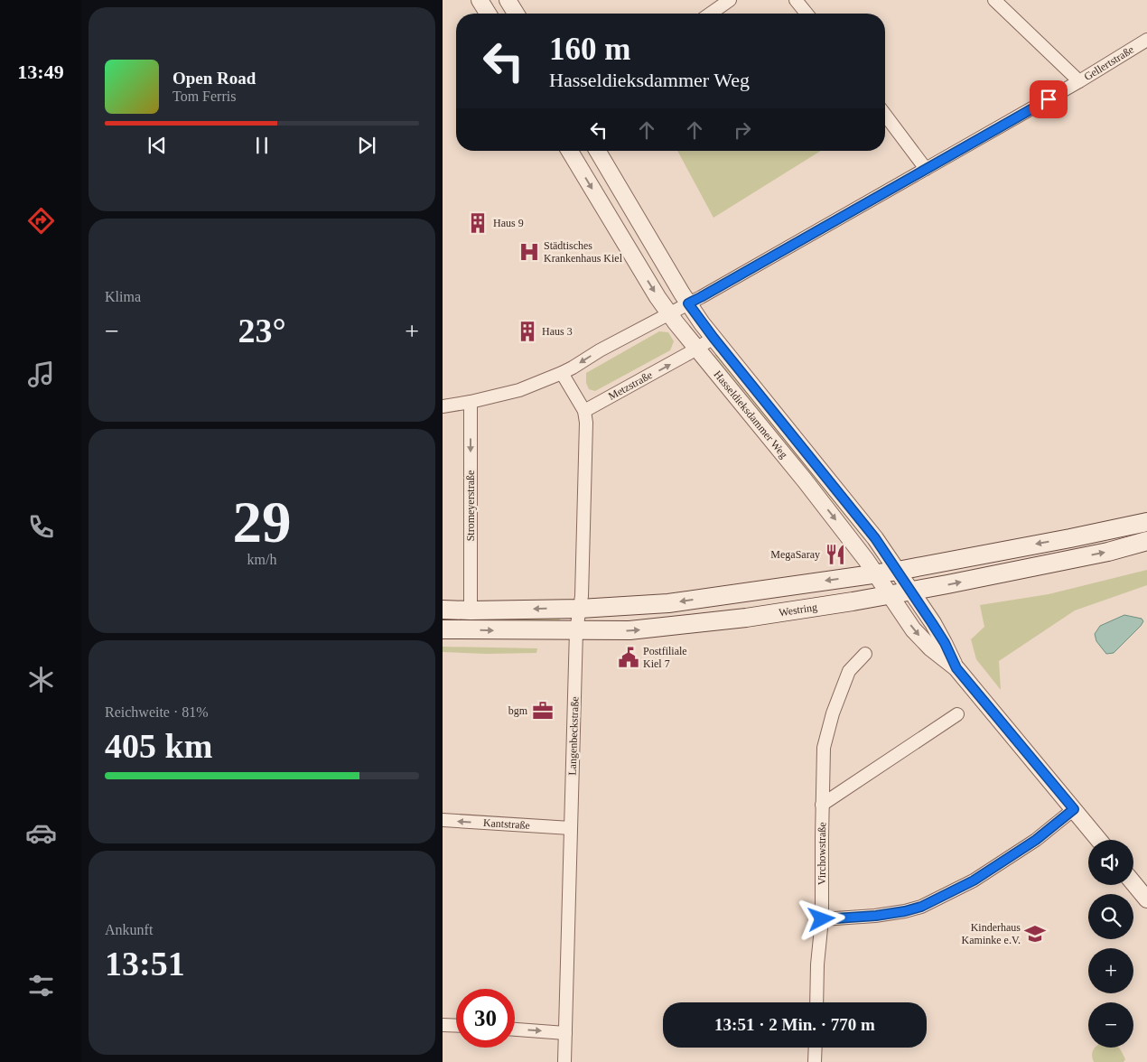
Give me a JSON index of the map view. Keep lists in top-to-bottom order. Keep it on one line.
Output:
{"streets":{"main road":["Westring"],"street":["Gellertstraße","Metzstraße","Hasseldieksdammer Weg","Stromeyerstraße","Langenbeckstraße","Kantstraße","Virchowstraße"]},"crossings":[["Gellertstraße","Hasseldieksdammer Weg"],["Metzstraße","Hasseldieksdammer Weg"],["Metzstraße","Langenbeckstraße"],["Hasseldieksdammer Weg","Westring"],["Westring","Langenbeckstraße"],["Langenbeckstraße","Kantstraße"]],"one_way":["Stromeyerstraße","Kantstraße"],"places":{"building":["Haus 9","Haus 3"],"hospital":["Städtisches Krankenhaus Kiel"],"restaurant":["MegaSaray"],"public building":["Postfiliale Kiel 7"],"office":["bgm"],"school or university":["Kinderhaus Kaminke e.V."]},"page":{"tabs":"13:49","turn":["160 m","Hasseldieksdammer Weg"],"song":["Open Road","Tom Ferris"],"tile":["Klima",["29","km/h"],["Reichweite · 81%","405 km"],["Ankunft","13:51"]],"heat":["−","23°","+"],"map_buttons":["+","−"],"limit":"30","trip":"13:51 · 2 Min. · 770 m"}}
